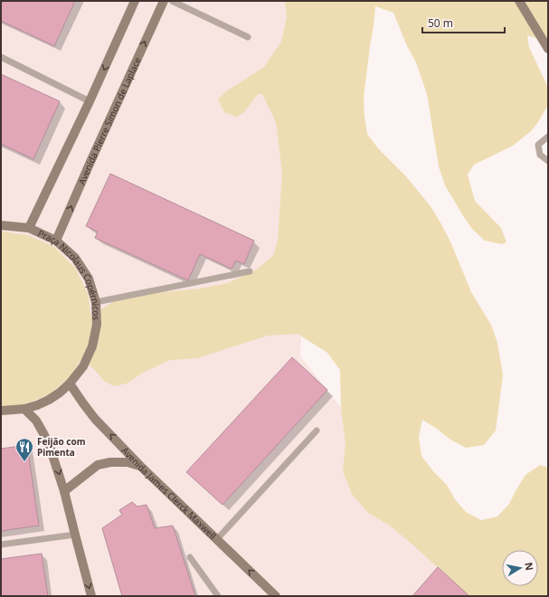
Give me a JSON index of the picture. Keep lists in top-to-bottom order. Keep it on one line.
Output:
{"streets":{"street":["Avenida Pierre Simon de Laplace","Praça Nicolaus Copérnicos","Avenida James Clerck Maxwell"]},"crossings":[["Avenida Pierre Simon de Laplace","Praça Nicolaus Copérnicos"],["Praça Nicolaus Copérnicos","Avenida James Clerck Maxwell"]],"places":{"restaurant":["Feijão com Pimenta"]},"scale_bar":"50 m","north":"right"}
